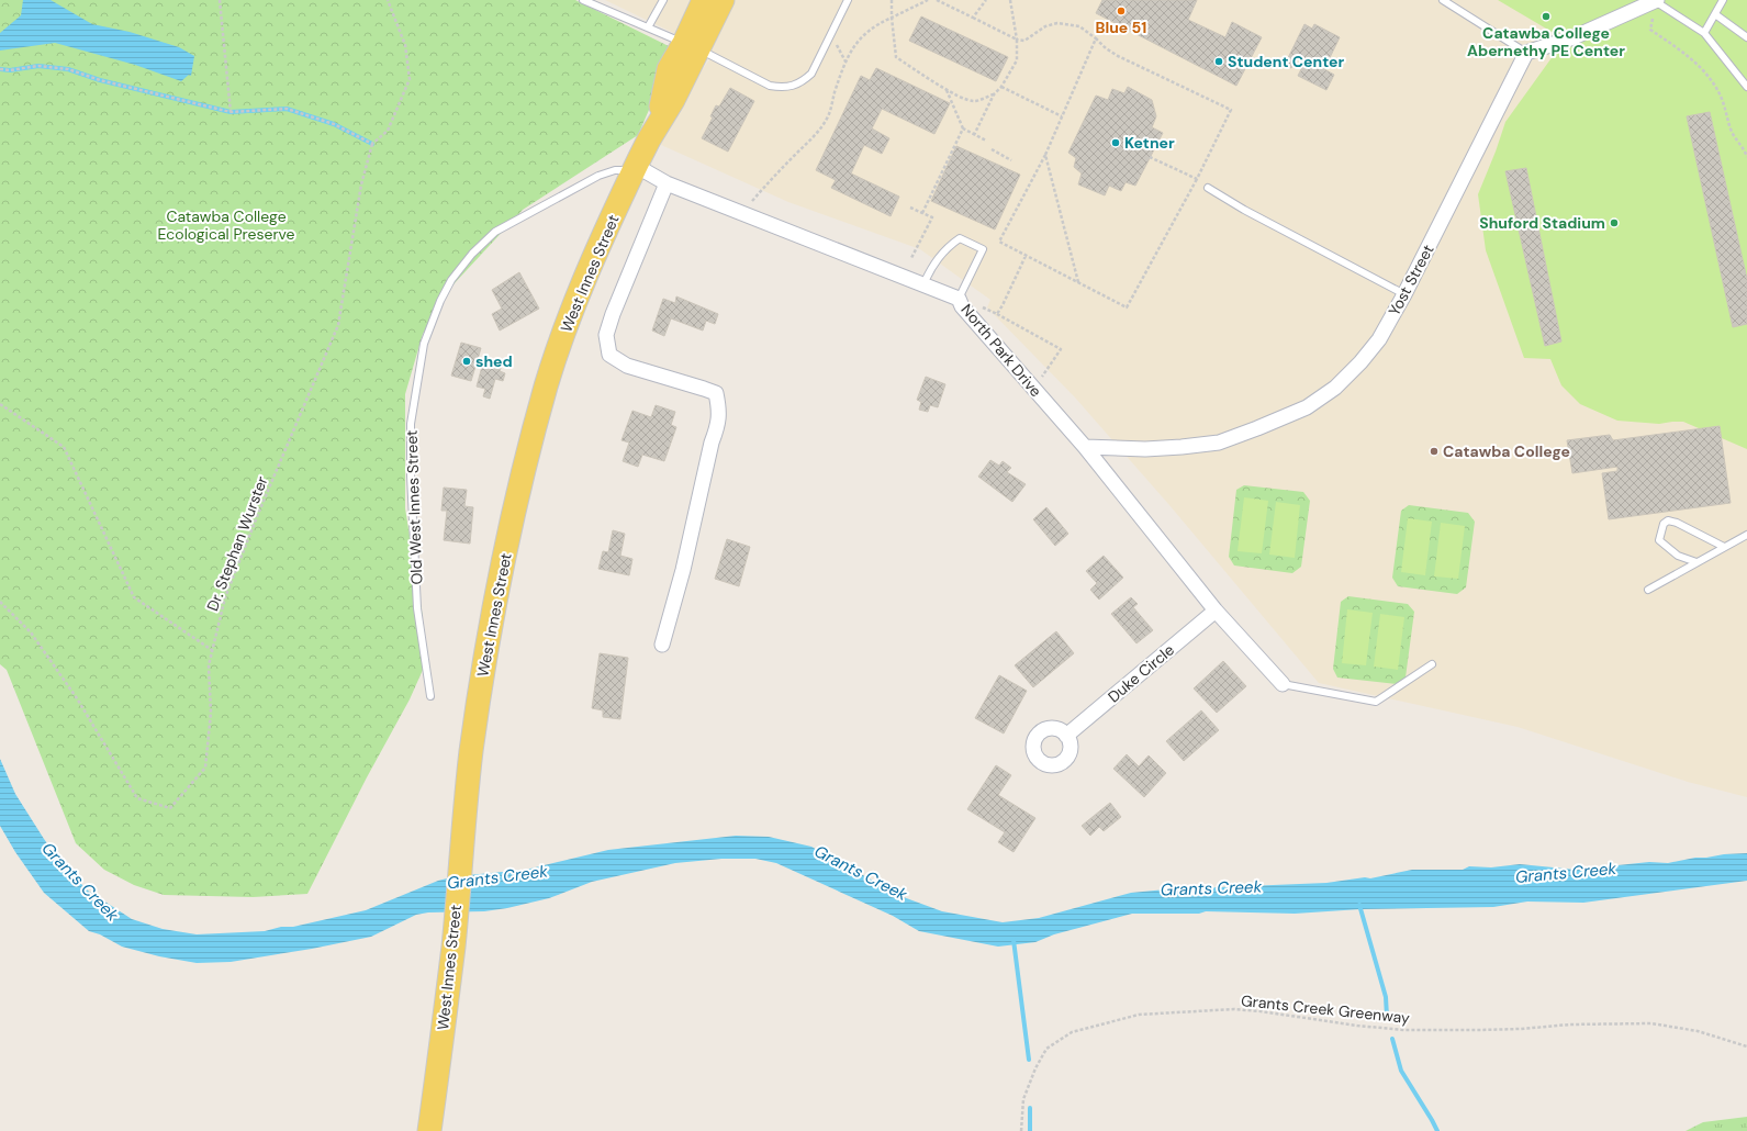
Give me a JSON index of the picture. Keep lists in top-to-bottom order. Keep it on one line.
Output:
{"streets":{"main road":["West Innes Street"],"street":["Yost Street","North Park Drive","Duke Circle"],"lane":["Old West Innes Street"],"path":["Dr. Stephan Wurster","Grants Creek Greenway"]},"crossings":[["West Innes Street","North Park Drive"],["West Innes Street","Old West Innes Street"],["Yost Street","North Park Drive"],["North Park Drive","Old West Innes Street"],["North Park Drive","Duke Circle"]],"water":["Grants Creek"],"parks":["Catawba College Ecological Preserve"],"places":["Blue 51","Catawba College Abernethy PE Center","Student Center","Ketner","Shuford Stadium","shed","Catawba College"]}
